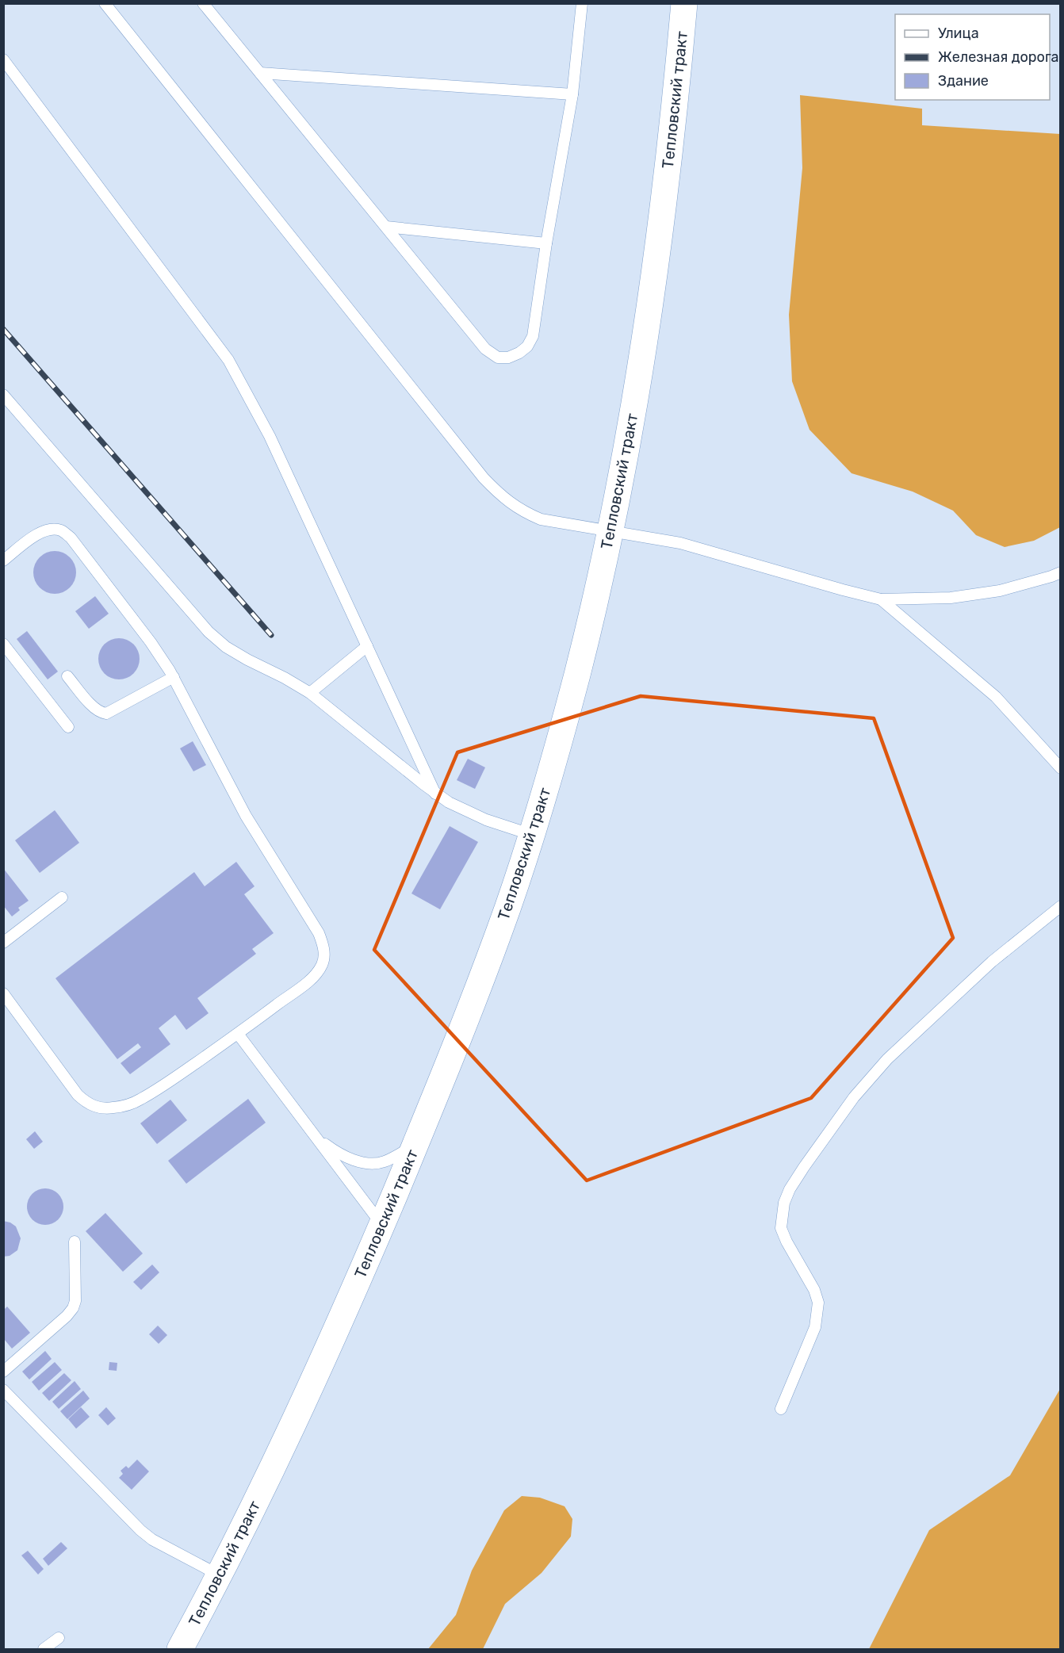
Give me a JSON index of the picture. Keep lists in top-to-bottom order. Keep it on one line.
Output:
{"streets":{"main road":["Тепловский тракт"]},"legend":["Улица","Железная дорога","Здание"]}
